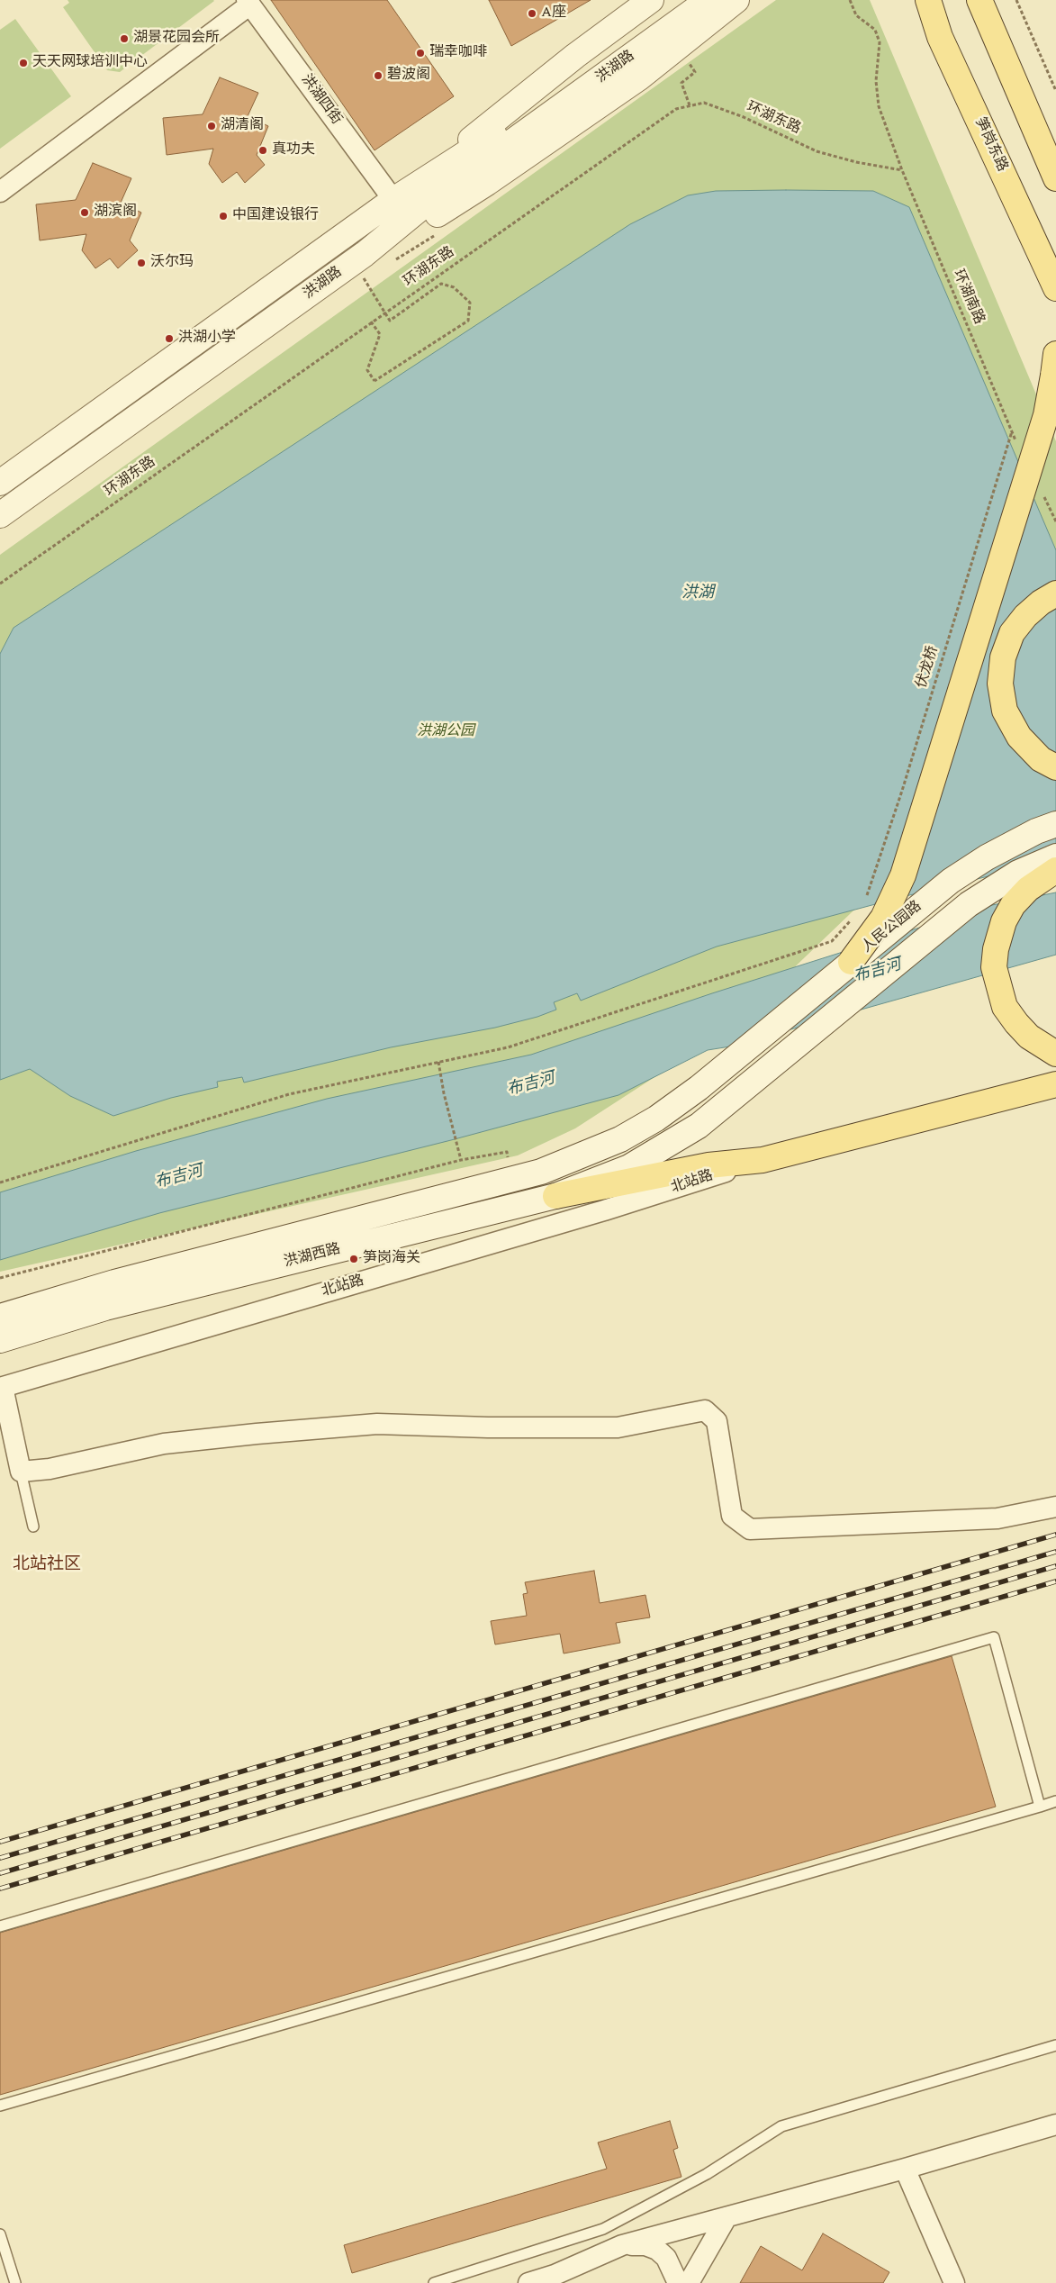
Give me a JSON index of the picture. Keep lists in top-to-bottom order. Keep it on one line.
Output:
{"streets":{"main road":["笋岗东路"],"street":["洪湖路","洪湖四街","人民公园路","北站路","洪湖西路"],"path":["环湖东路","环湖南路","伏龙桥"]},"crossings":[["洪湖路","洪湖四街"],["环湖东路","环湖南路"],["环湖南路","伏龙桥"],["人民公园路","洪湖西路"]],"districts":["北站社区"],"water":["洪湖","布吉河"],"parks":["洪湖公园"],"places":["A座","湖景花园会所","瑞幸咖啡","天天网球培训中心","碧波阁","湖清阁","真功夫","湖滨阁","中国建设银行","沃尔玛","洪湖小学","笋岗海关"]}
